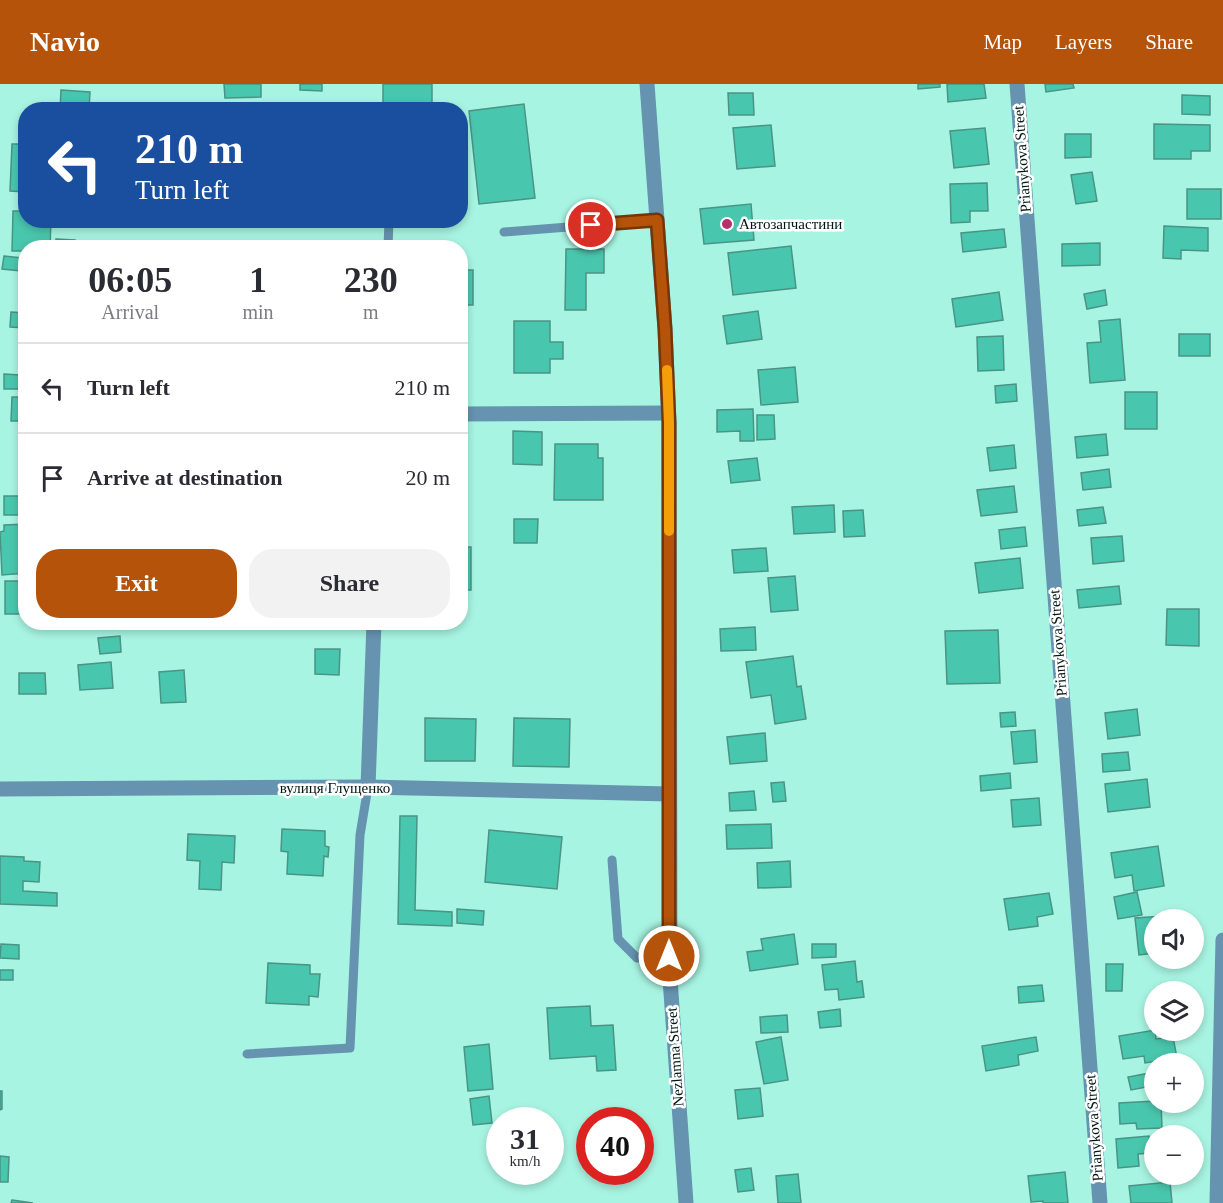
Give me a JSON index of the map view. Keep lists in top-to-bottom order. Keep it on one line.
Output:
{"streets":{"street":["Prianykova Street","вулиця Глущенко","Nezlamna Street"]},"crossings":[["вулиця Глущенко","Nezlamna Street"]],"places":["Автозапчастини"],"page":{"header":"Navio","nav":["Map","Layers","Share"],"turn":["210 m","Turn left"],"eta":["06:05","Arrival","1","min","230","m"],"list":[{"name":"Turn left","value":"210 m"},{"name":"Arrive at destination","value":"20 m"}],"buttons":["Exit","Share"],"map_buttons":["+","−"],"speed":"31 km/h","limit":"40"}}
